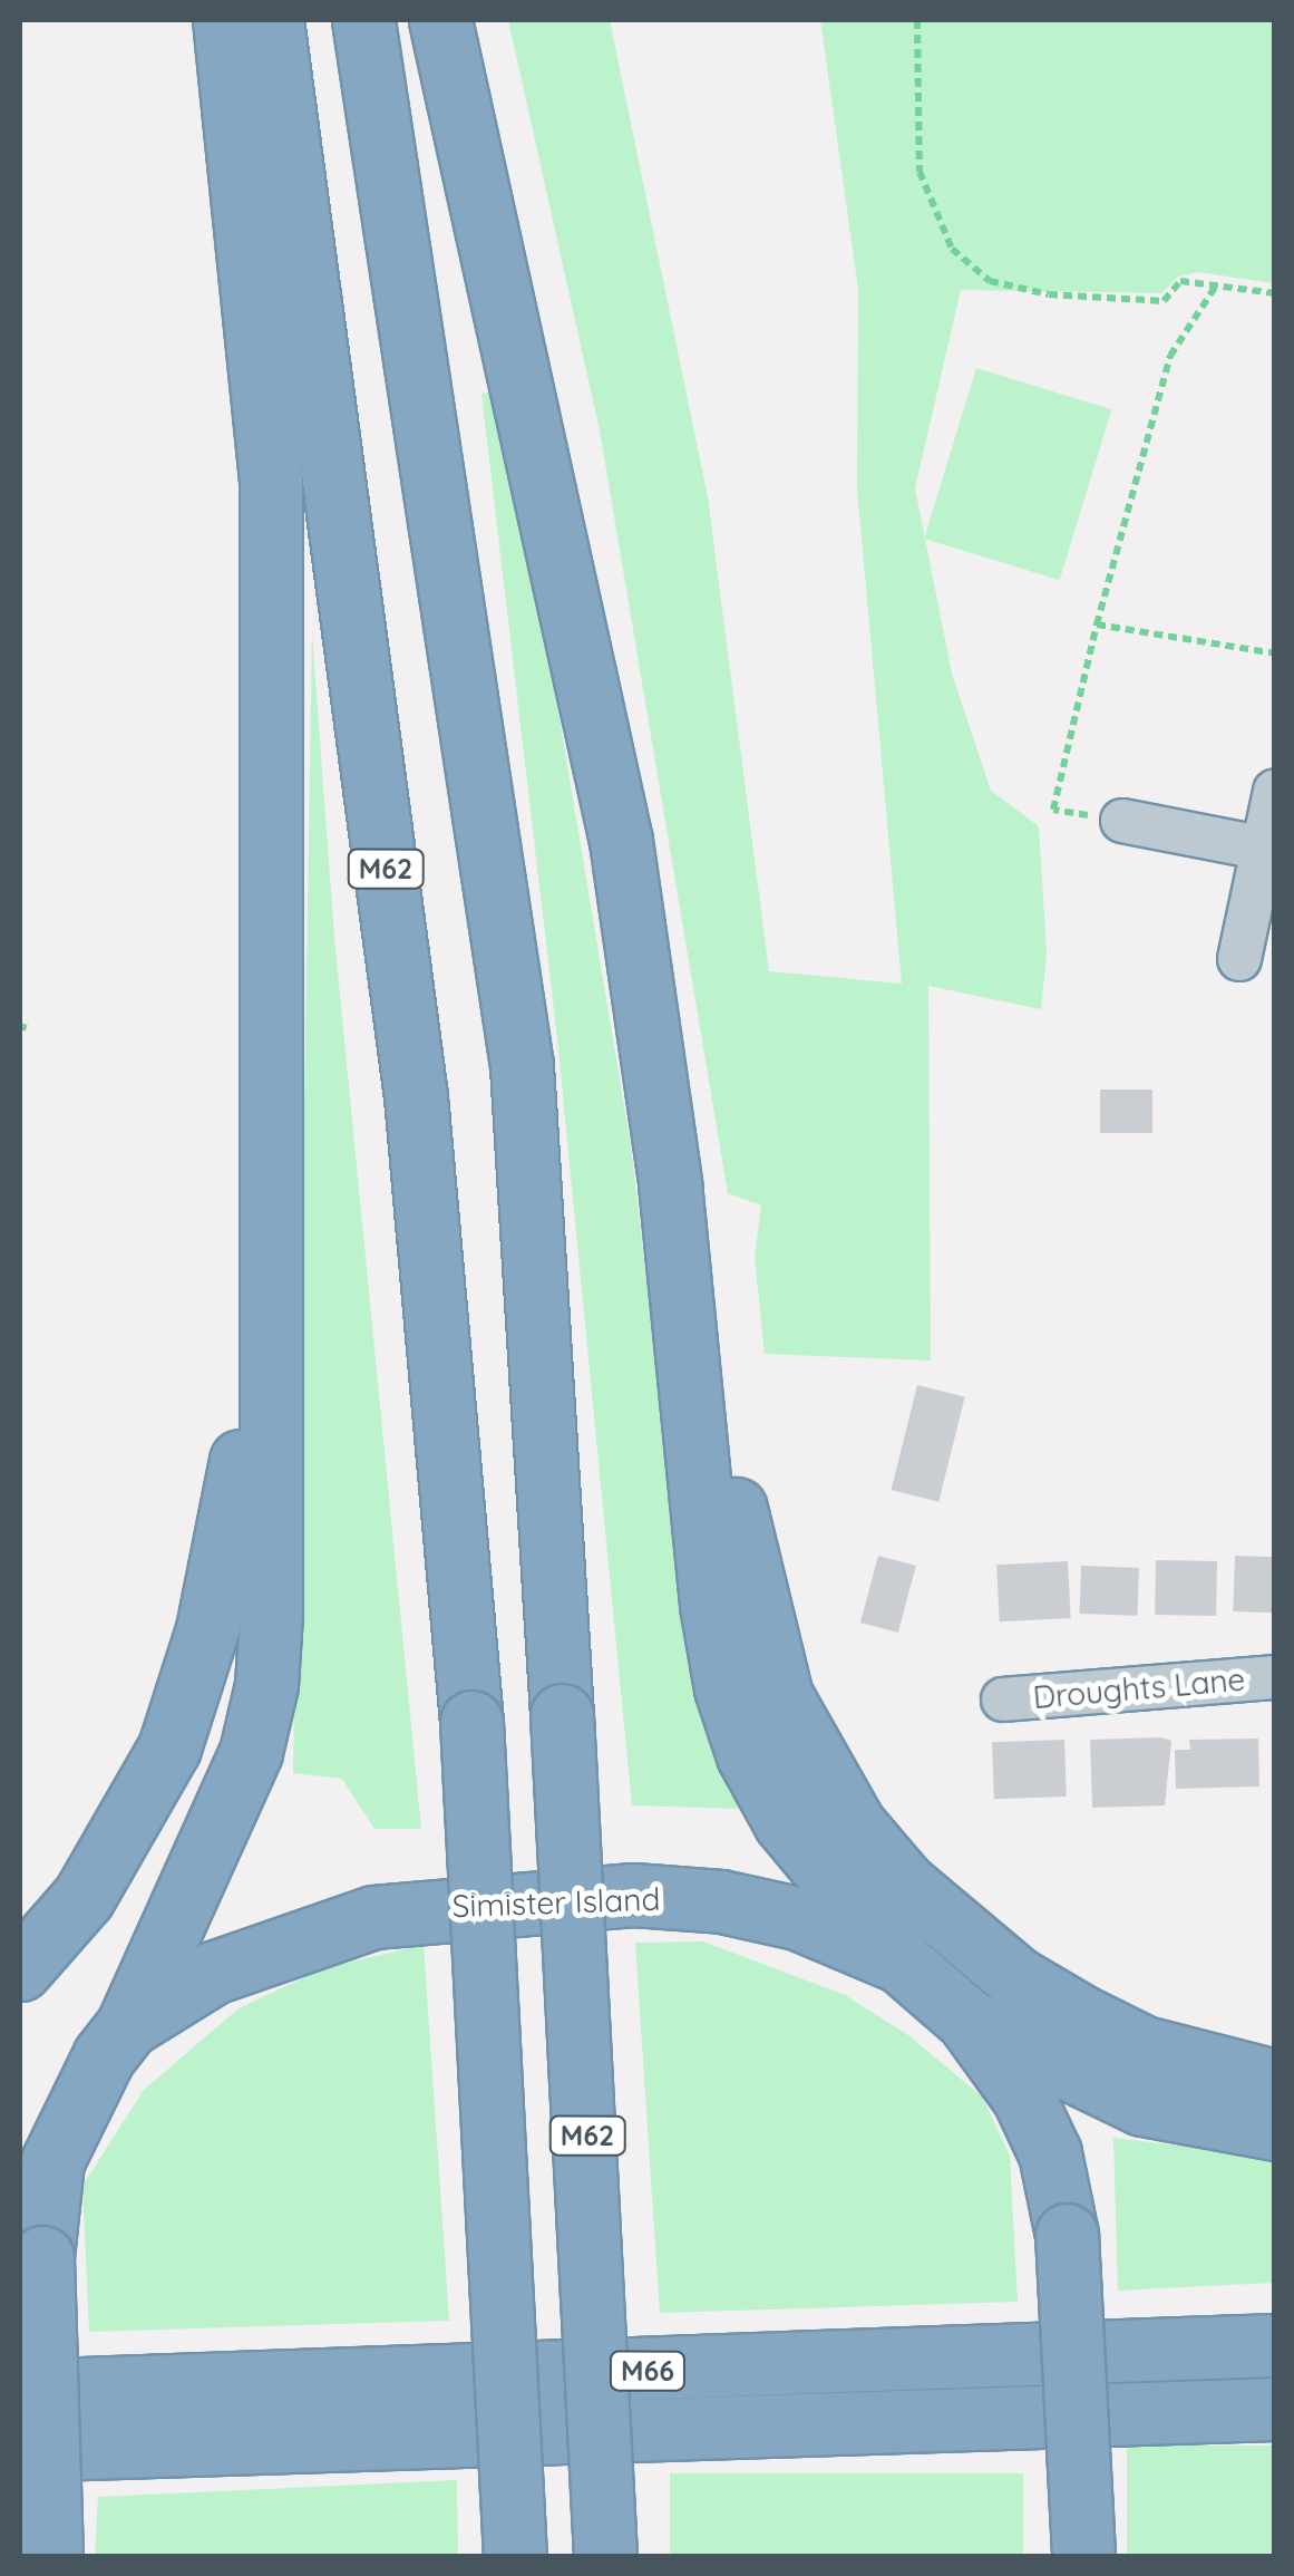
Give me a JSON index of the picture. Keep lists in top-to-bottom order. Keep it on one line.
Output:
{"streets":{"highway":["M62","Simister Island","M66"],"street":["Droughts Lane"]}}
